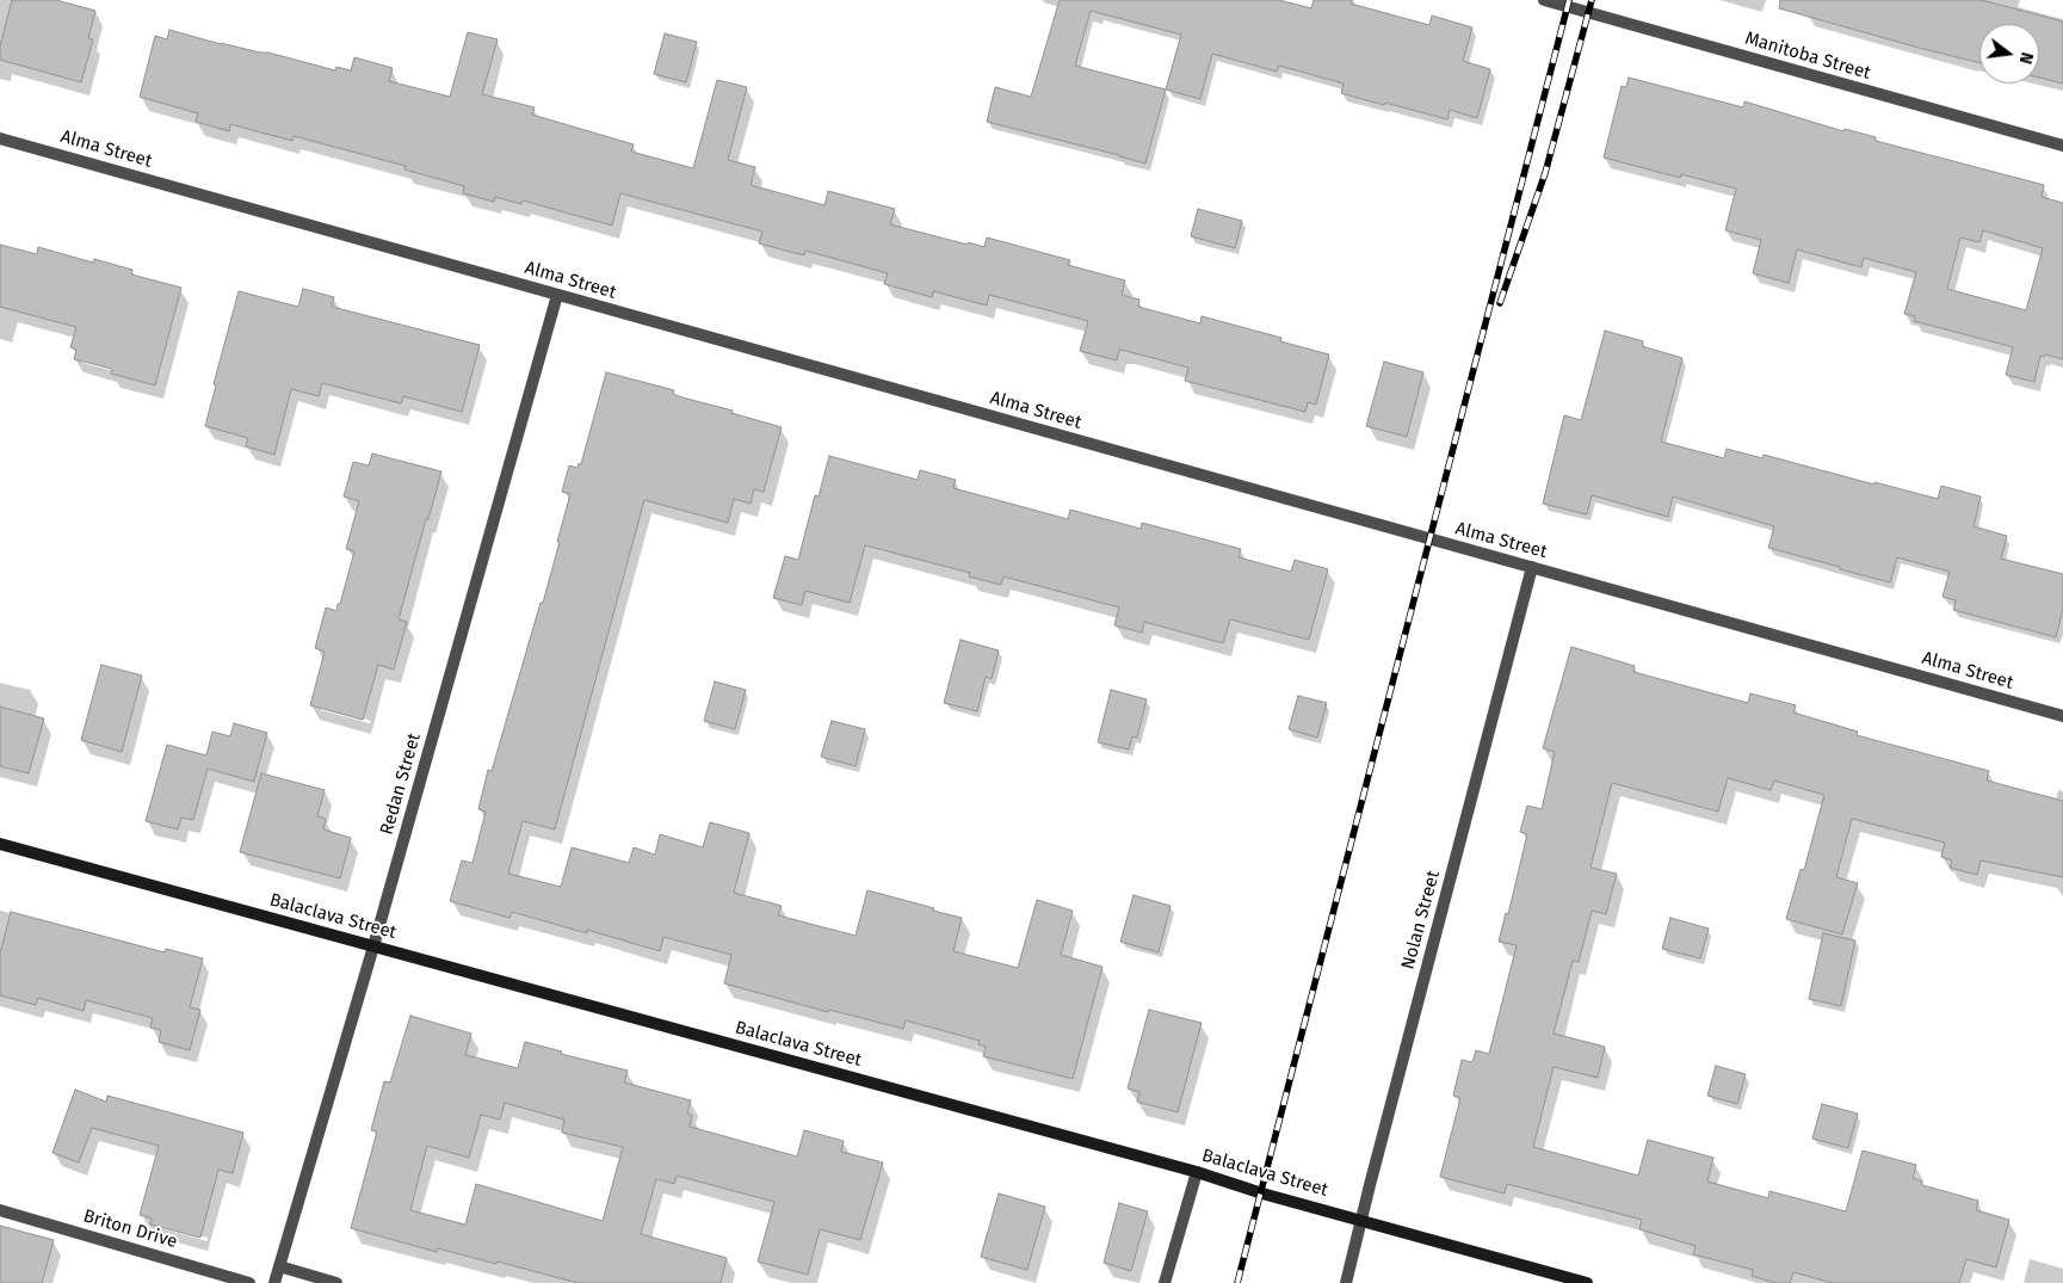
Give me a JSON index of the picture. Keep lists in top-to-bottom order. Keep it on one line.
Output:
{"streets":{"street":["Manitoba Street","Alma Street","Redan Street","Balaclava Street","Nolan Street","Briton Drive"]},"crossings":[["Alma Street","Redan Street"],["Alma Street","Nolan Street"],["Redan Street","Balaclava Street"],["Balaclava Street","Nolan Street"]],"north":"right"}
